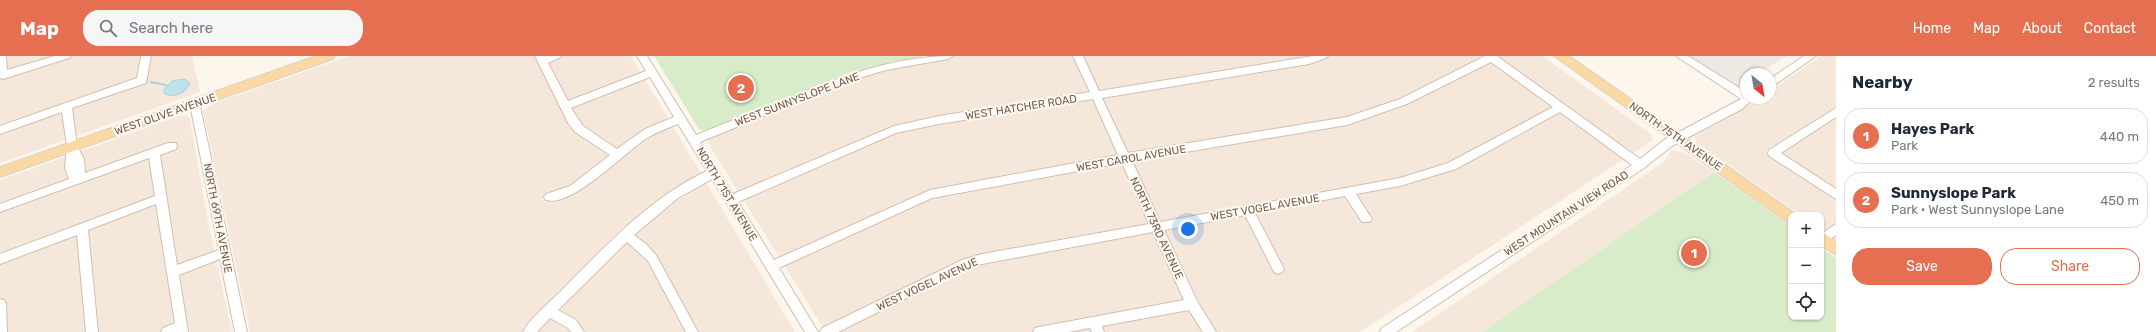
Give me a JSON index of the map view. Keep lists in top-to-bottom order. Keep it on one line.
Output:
{"streets":{"main road":["WEST OLIVE AVENUE","NORTH 75TH AVENUE"],"street":["WEST SUNNYSLOPE LANE","WEST HATCHER ROAD","WEST CAROL AVENUE","NORTH 71ST AVENUE","WEST VOGEL AVENUE","WEST MOUNTAIN VIEW ROAD","NORTH 69TH AVENUE","NORTH 73RD AVENUE"]},"crossings":[["WEST SUNNYSLOPE LANE","NORTH 71ST AVENUE"],["WEST HATCHER ROAD","NORTH 71ST AVENUE"],["WEST HATCHER ROAD","NORTH 73RD AVENUE"],["WEST OLIVE AVENUE","NORTH 69TH AVENUE"],["NORTH 75TH AVENUE","WEST MOUNTAIN VIEW ROAD"],["WEST CAROL AVENUE","NORTH 71ST AVENUE"],["WEST CAROL AVENUE","NORTH 73RD AVENUE"],["WEST VOGEL AVENUE","NORTH 73RD AVENUE"]],"north":"bottom right","page":{"header":"Map","search":"Search here","nav":["Home","Map","About","Contact"],"heading":["Nearby","2 results"],"pins":["2","1"],"list":[{"mark":"1","name":"Hayes Park","note":"Park","value":"440 m"},{"mark":"2","name":"Sunnyslope Park","note":"Park · West Sunnyslope Lane","value":"450 m"}],"map_buttons":["+","−"],"buttons":["Save","Share"]}}
